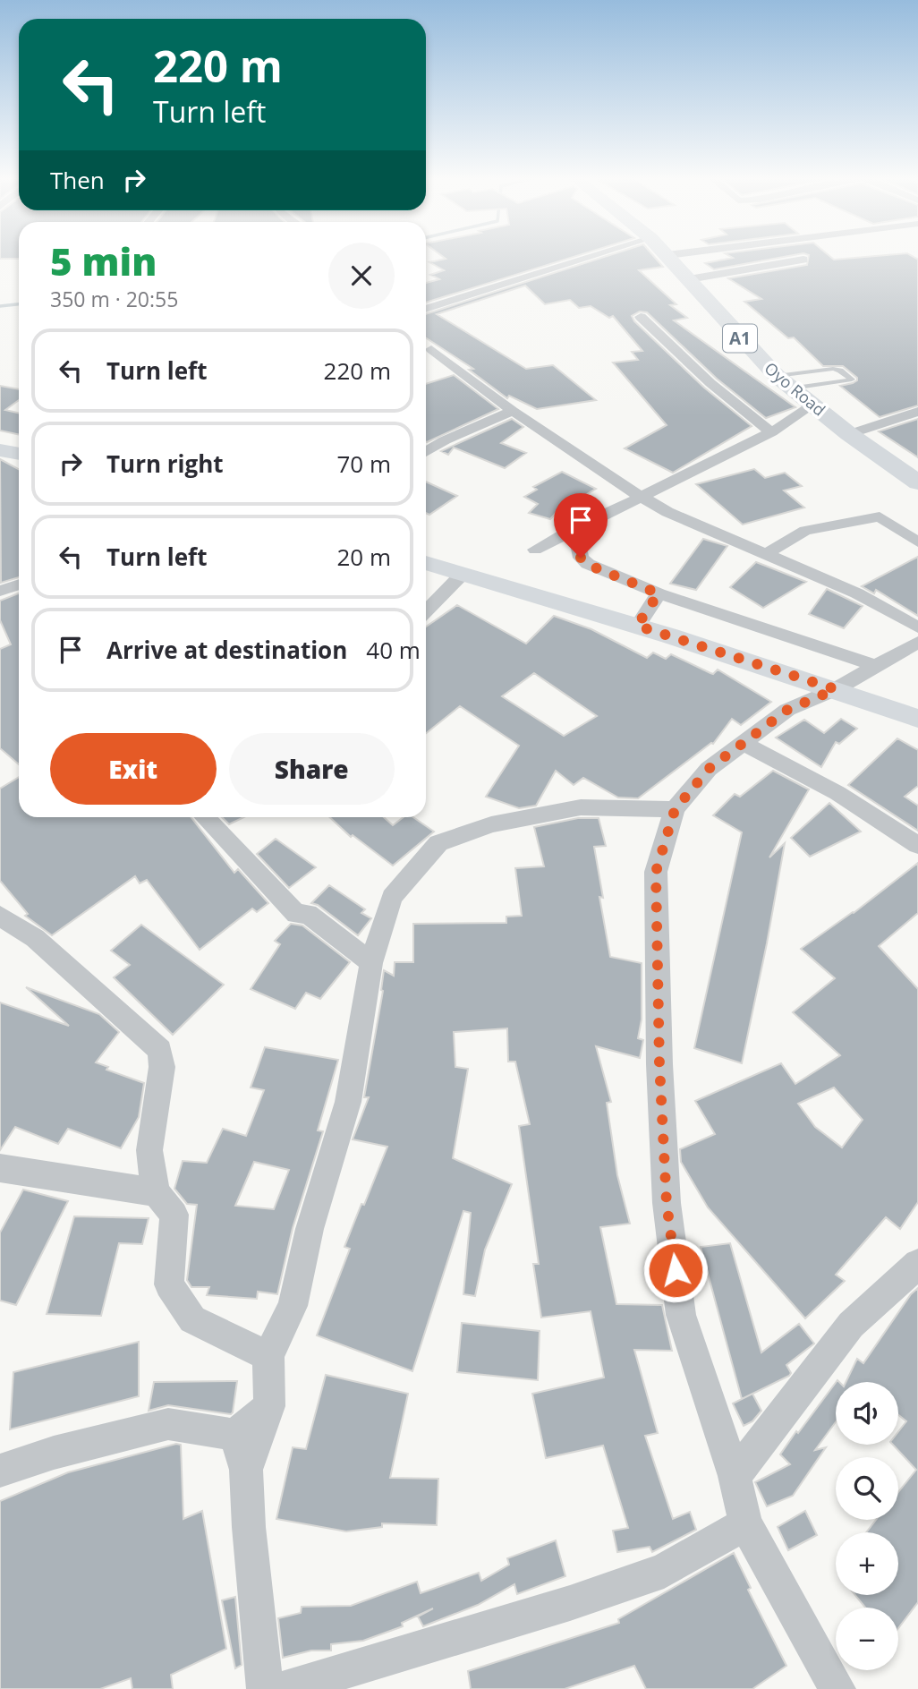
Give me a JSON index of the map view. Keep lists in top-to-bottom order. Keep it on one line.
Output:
{"streets":{"highway":["A1","Oyo Road"]},"page":{"turn":["220 m","Turn left"],"then":"Then","heading":["5 min","350 m · 20:55"],"list":[{"name":"Turn left","value":"220 m"},{"name":"Turn right","value":"70 m"},{"name":"Turn left","value":"20 m"},{"name":"Arrive at destination","value":"40 m"}],"buttons":["Exit","Share"],"map_buttons":["+","−"]}}
